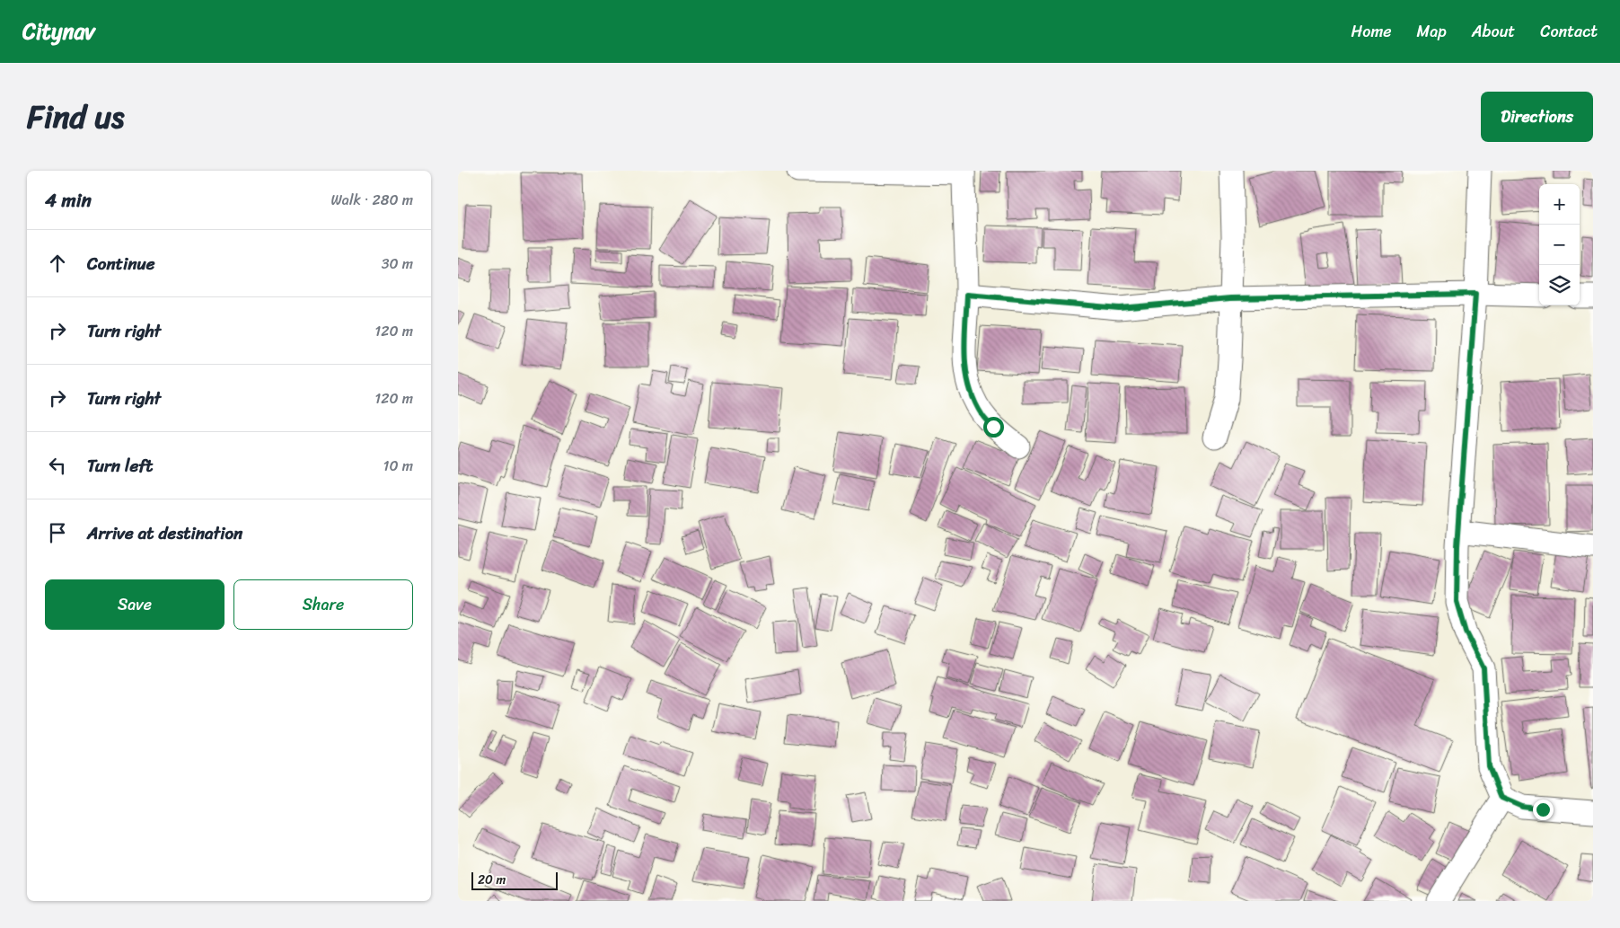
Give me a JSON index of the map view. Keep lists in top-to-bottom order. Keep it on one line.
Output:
{"scale_bar":"20 m","page":{"header":"Citynav","nav":["Home","Map","About","Contact"],"title":"Find us","buttons":["Directions",["Save","Share"]],"heading":["4 min","Walk · 280 m"],"map_buttons":["+","−"],"list":[["Continue","30 m"],["Turn right","120 m"],["Turn right","120 m"],["Turn left","10 m"],"Arrive at destination"],"scale":"20 m"}}
